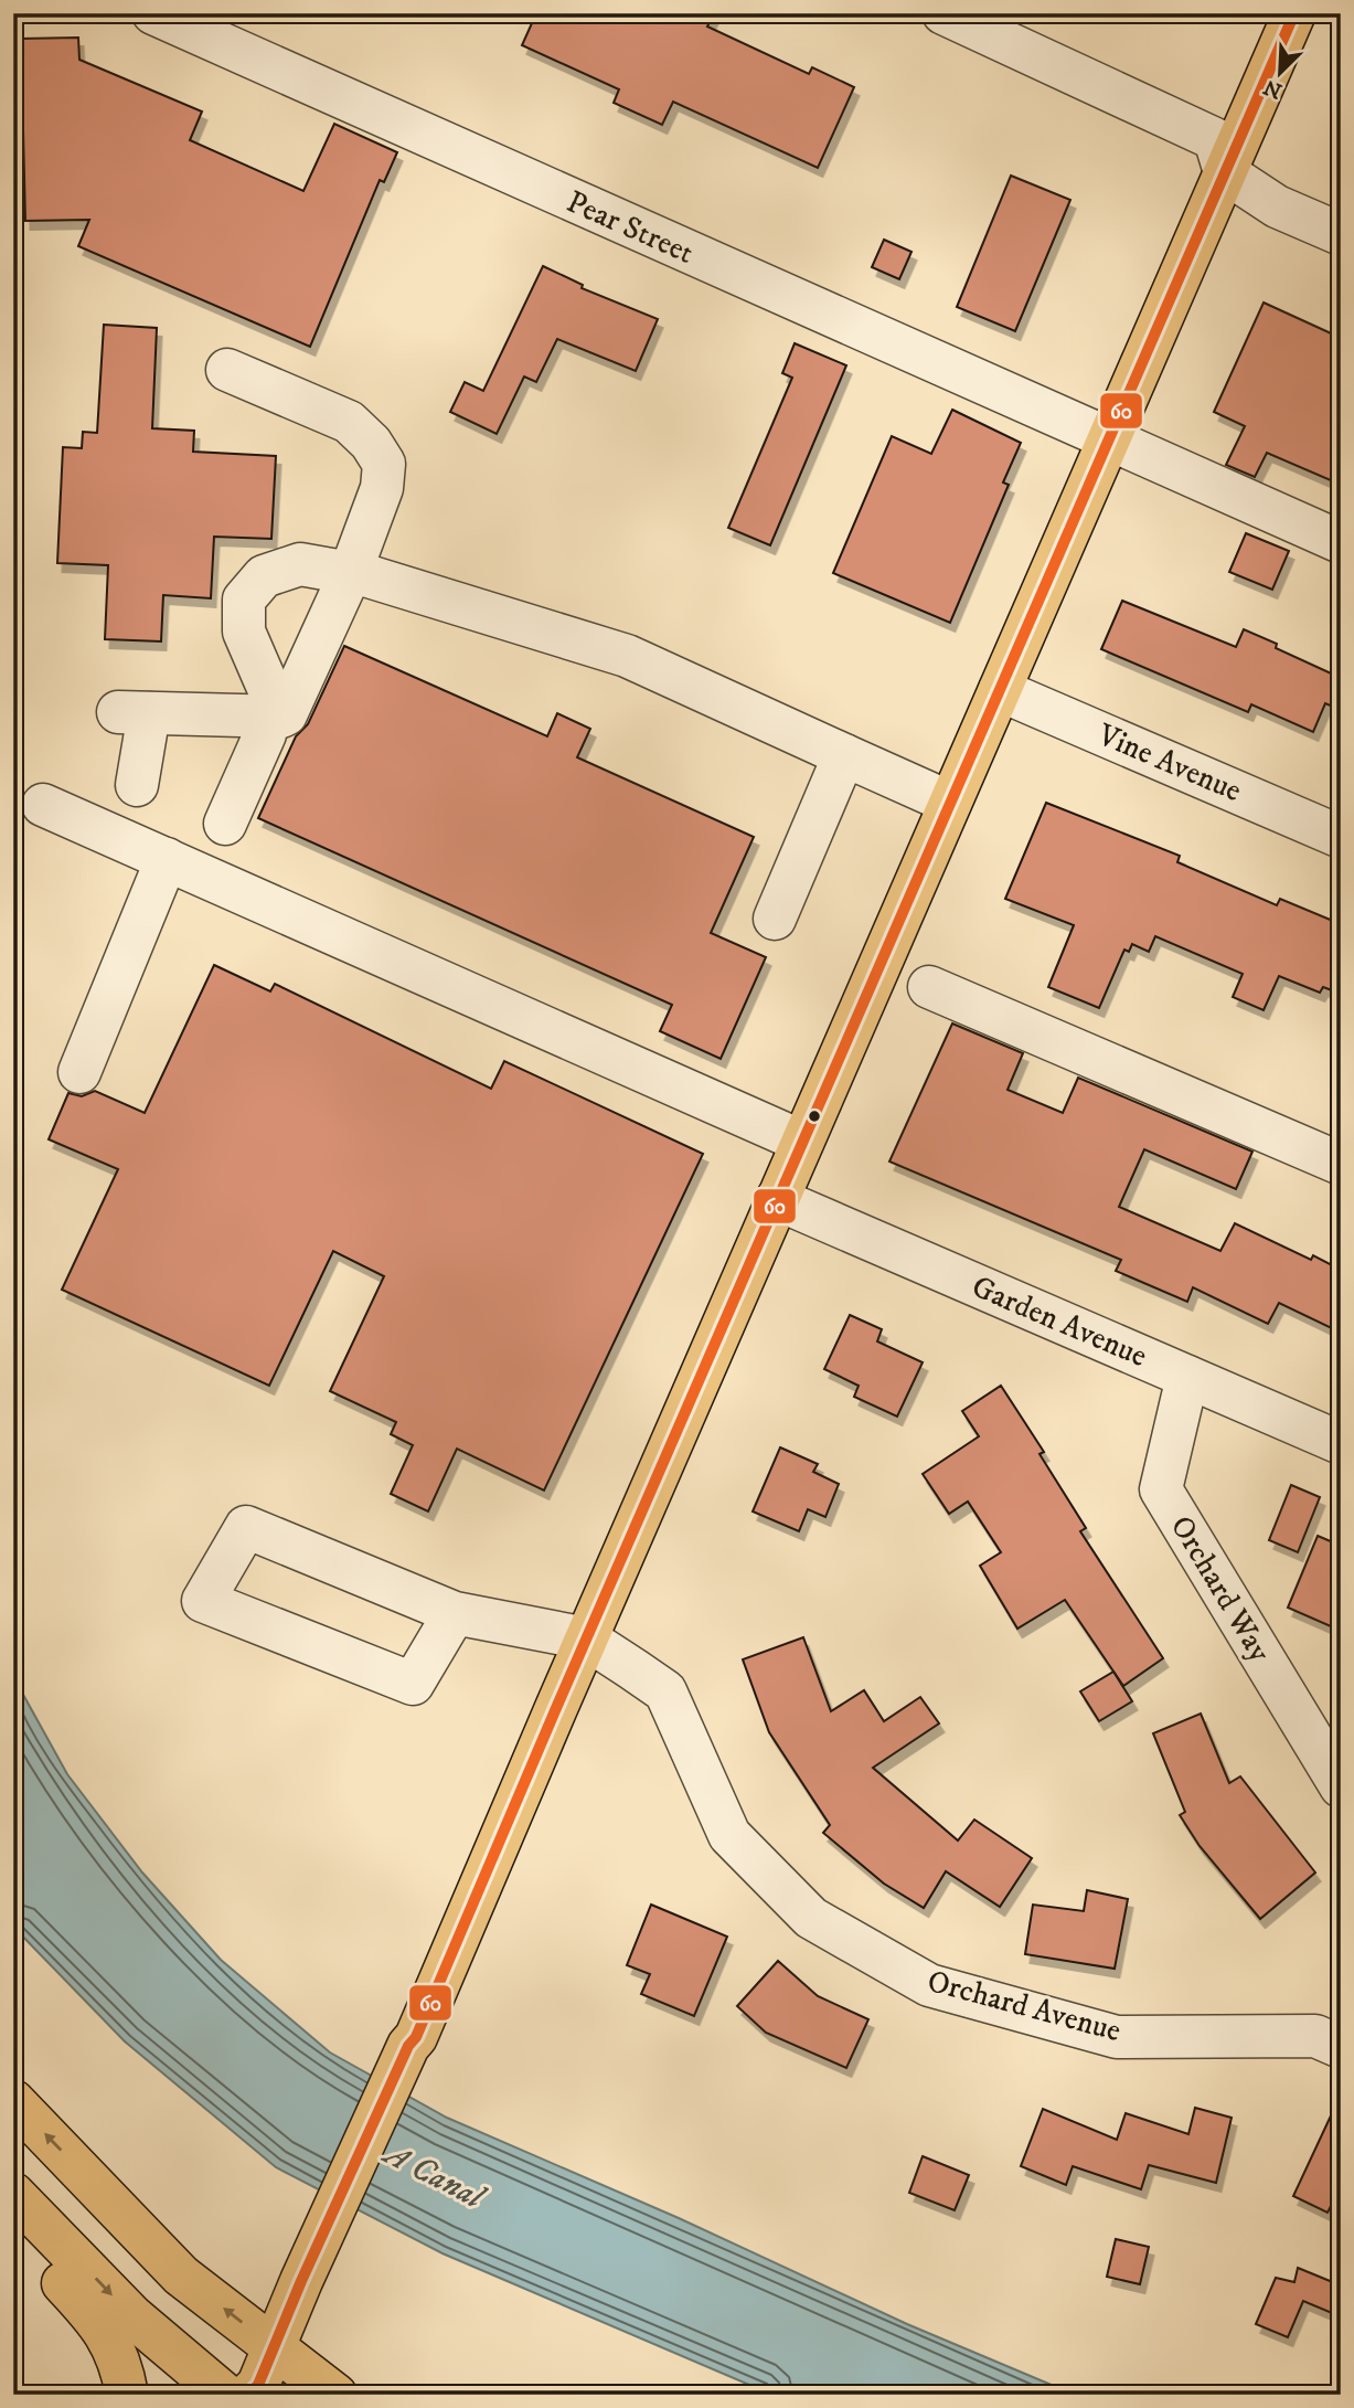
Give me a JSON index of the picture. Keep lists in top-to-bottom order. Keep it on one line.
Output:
{"streets":{"street":["Pear Street","Vine Avenue","Garden Avenue","Orchard Way","Orchard Avenue"]},"crossings":[["Garden Avenue","Orchard Way"]],"water":["A Canal"],"lines":["transit line 60"],"north":"bottom left"}
